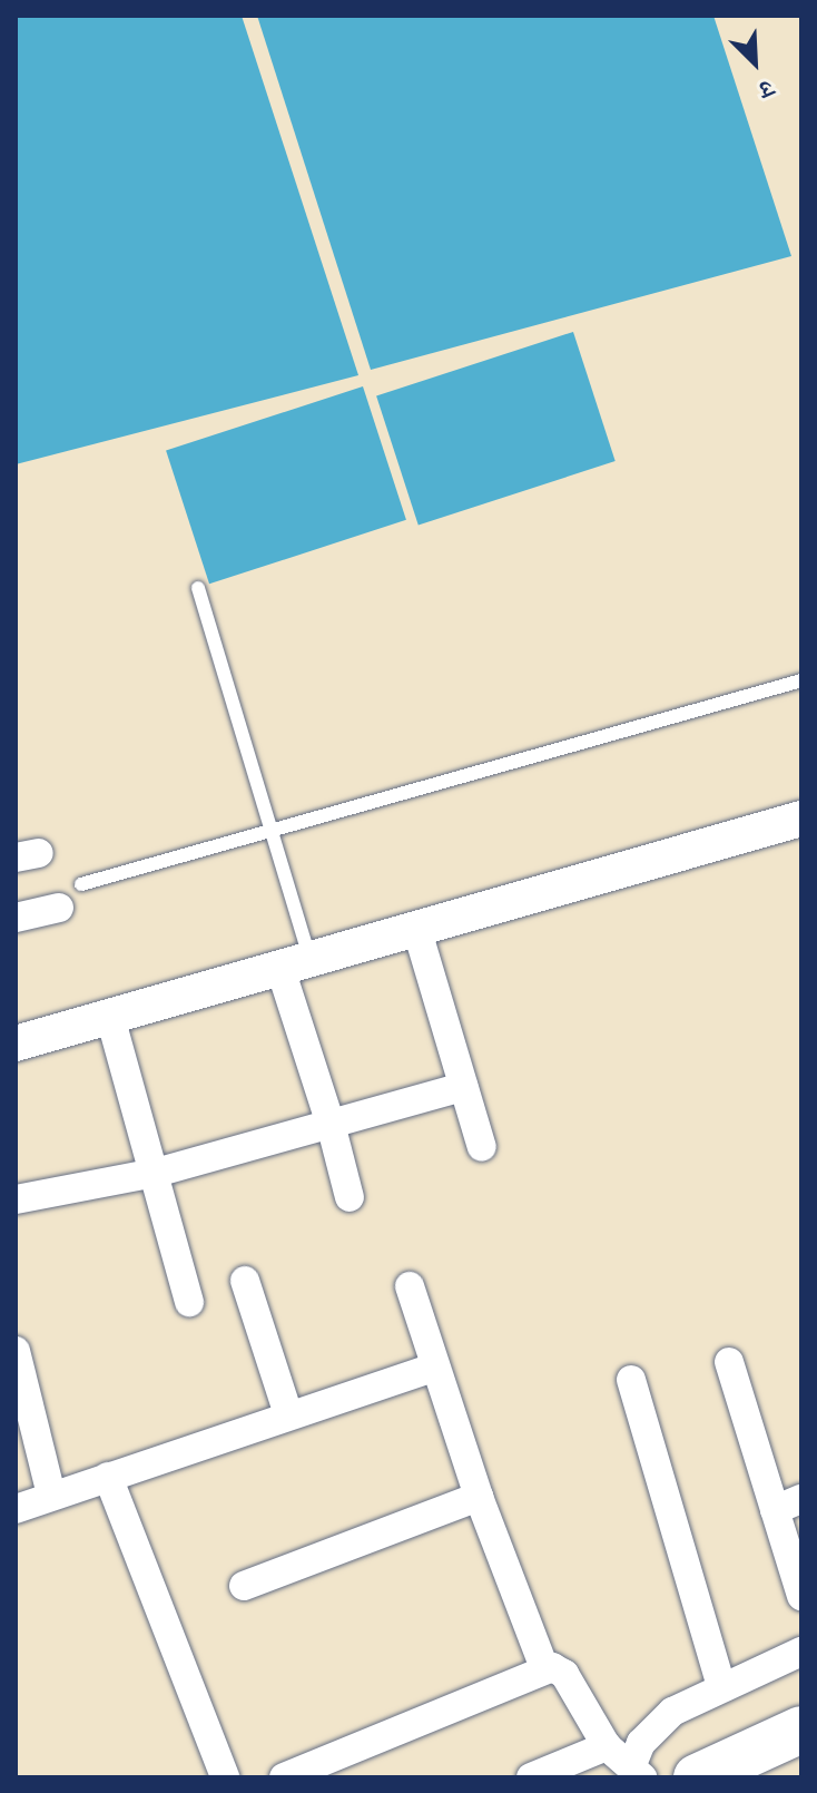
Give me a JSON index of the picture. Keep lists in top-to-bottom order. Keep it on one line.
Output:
{"north":"bottom right"}
